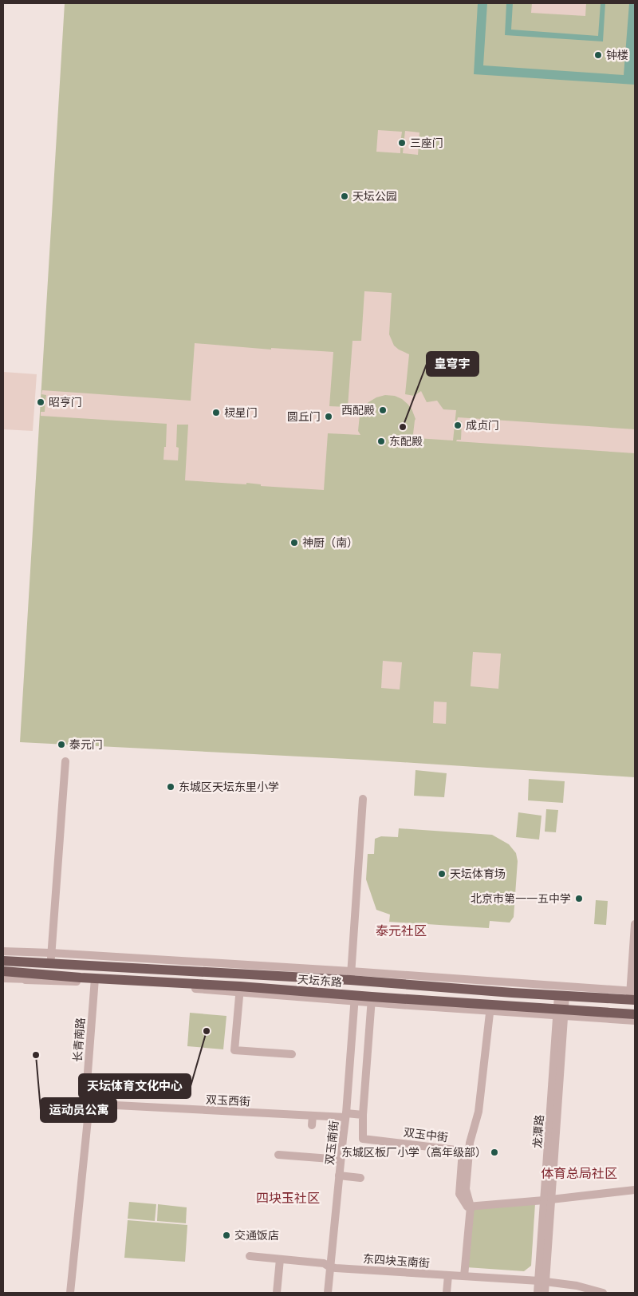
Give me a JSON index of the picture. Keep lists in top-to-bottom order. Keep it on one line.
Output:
{"streets":{"main road":["天坛东路"],"street":["长青南路","双玉西街","龙潭路","双玉中街","双玉南街","东四块玉南街"]},"crossings":[["天坛东路","长青南路"],["天坛东路","龙潭路"],["天坛东路","双玉南街"],["长青南路","双玉西街"],["双玉西街","双玉南街"],["龙潭路","东四块玉南街"],["双玉南街","东四块玉南街"]],"districts":["泰元社区","体育总局社区","四块玉社区"],"places":["钟楼","三座门","天坛公园","昭亨门","西配殿","棂星门","圆丘门","成贞门","皇穹宇","东配殿","神厨（南）","泰元门","东城区天坛东里小学","天坛体育场","北京市第一一五中学","天坛体育文化中心","运动员公寓","东城区板厂小学（高年级部）","交通饭店"]}
